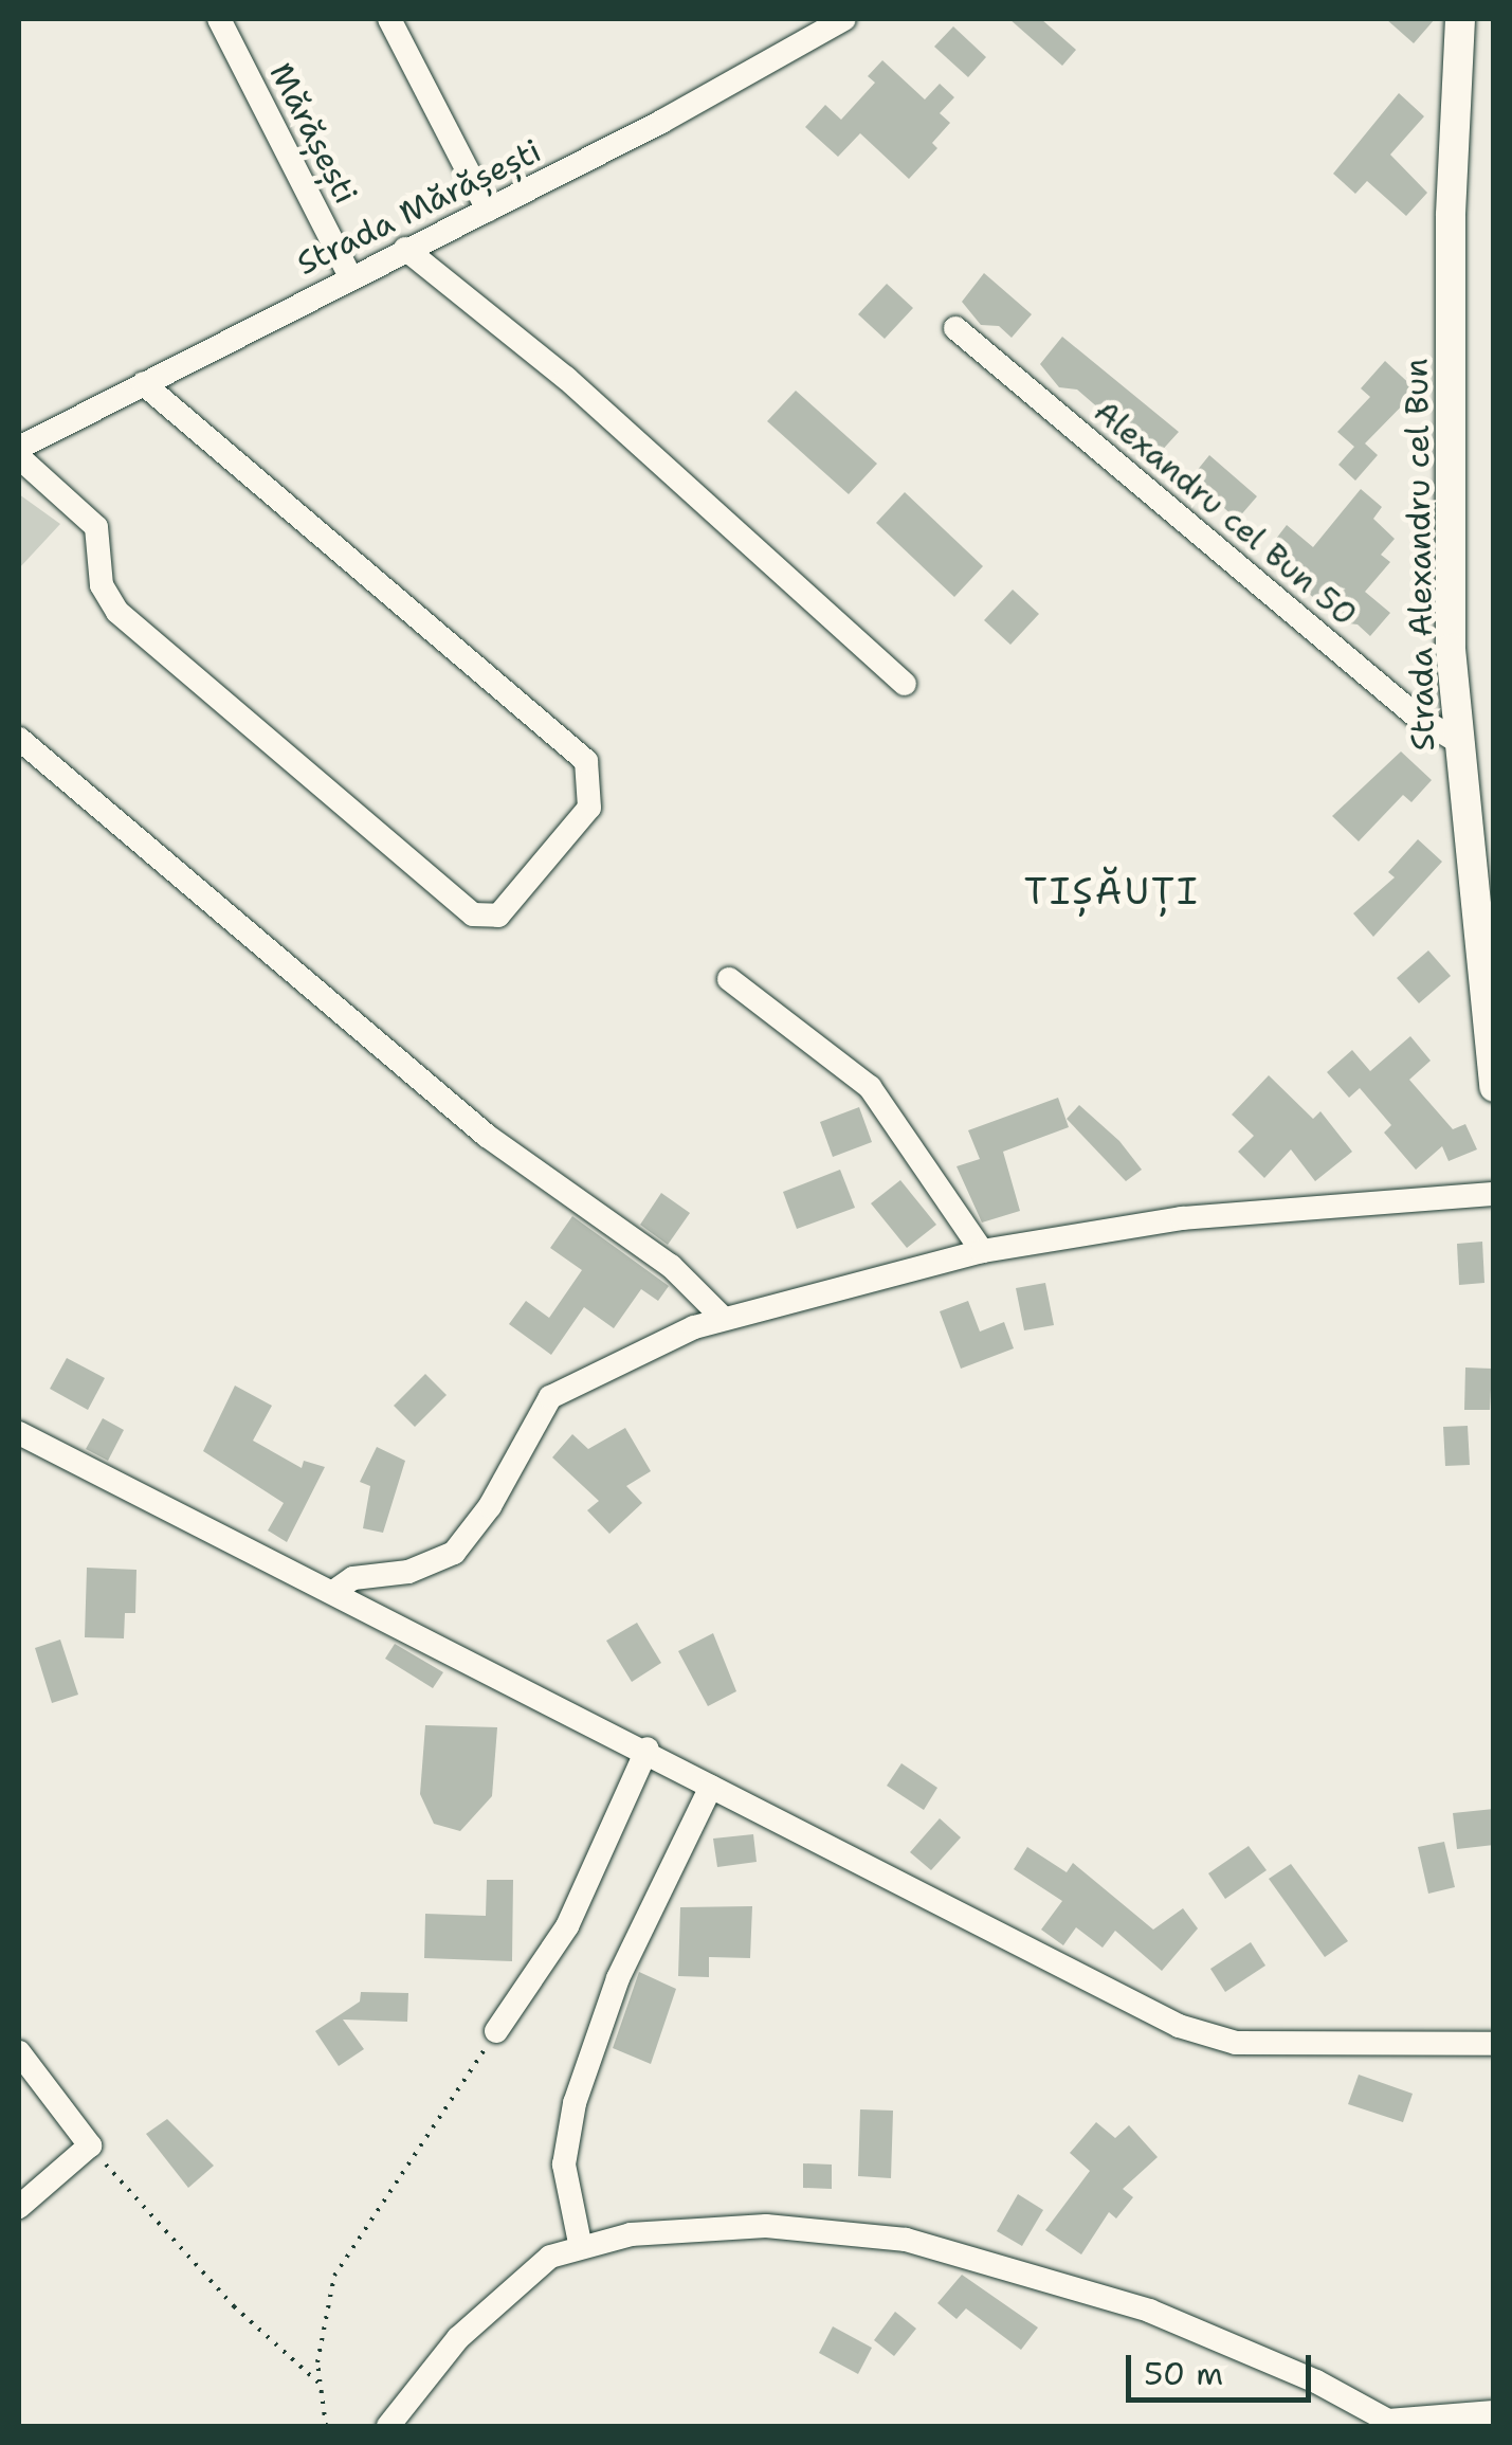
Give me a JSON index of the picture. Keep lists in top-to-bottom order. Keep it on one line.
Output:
{"streets":{"street":["Mărășești","Strada Mărășești","Alexandru cel Bun 50","Strada Alexandru cel Bun"]},"crossings":[["Mărășești","Strada Mărășești"],["Alexandru cel Bun 50","Strada Alexandru cel Bun"]],"districts":["TIȘĂUȚI"],"scale_bar":"50 m"}
